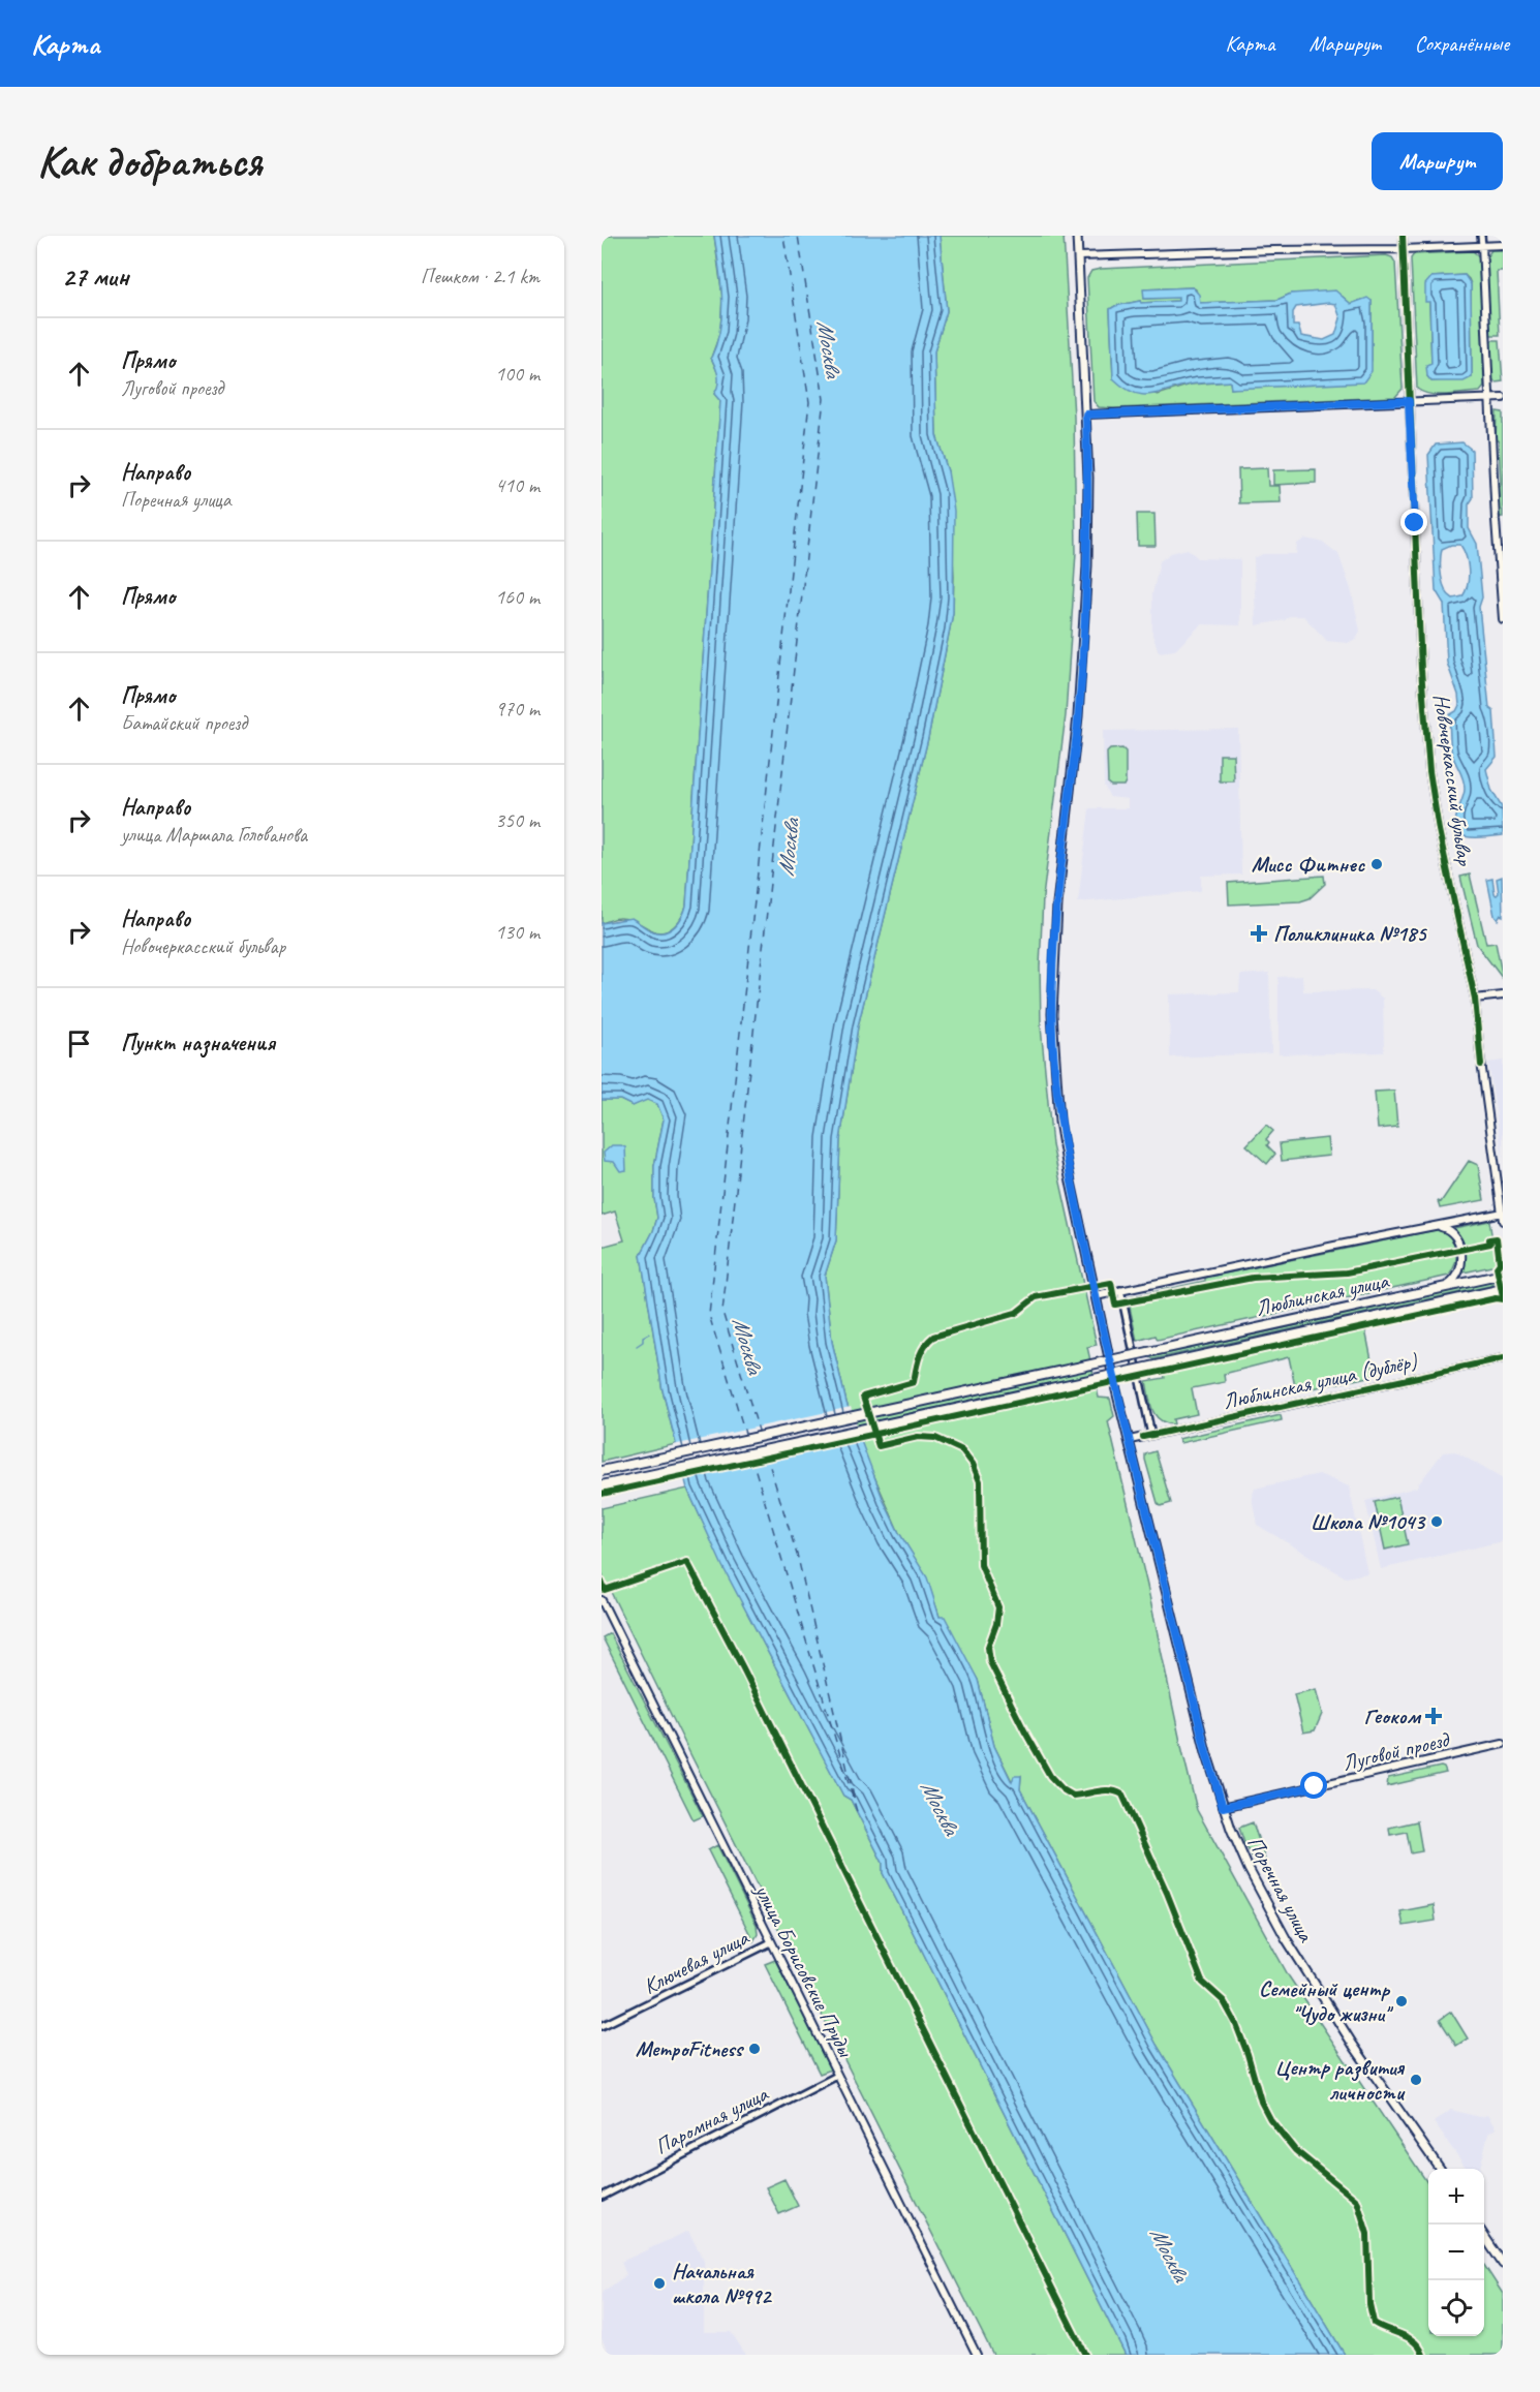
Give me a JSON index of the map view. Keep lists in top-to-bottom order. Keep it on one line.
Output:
{"streets":{"main road":["Люблинская улица","Поречная улица"],"street":["Новочеркасский бульвар","Люблинская улица (дублёр)","Луговой проезд","Ключевая улица","улица Борисовские Пруды","Паромная улица"]},"crossings":[["Люблинская улица (дублёр)","Поречная улица"],["Луговой проезд","Поречная улица"],["Ключевая улица","улица Борисовские Пруды"],["улица Борисовские Пруды","Паромная улица"]],"water":["Москва"],"places":{"other":["Мисс Фитнес","Школа №1043","Семейный центр \"Чудо жизни\"","МетроFitness","Центр развития личности","Начальная школа №992"],"health":["Поликлиника №185","Геоком"]},"page":{"header":"Карта","nav":["Карта","Маршрут","Сохранённые"],"buttons":"Маршрут","title":"Как добраться","heading":["27 мин","Пешком · 2.1 km"],"list":[["Прямо","Луговой проезд","100 m"],["Направо","Поречная улица","410 m"],["Прямо","160 m"],["Прямо","Батайский проезд","970 m"],["Направо","улица Маршала Голованова","350 m"],["Направо","Новочеркасский бульвар","130 m"],"Пункт назначения"],"map_buttons":["+","−"]}}
